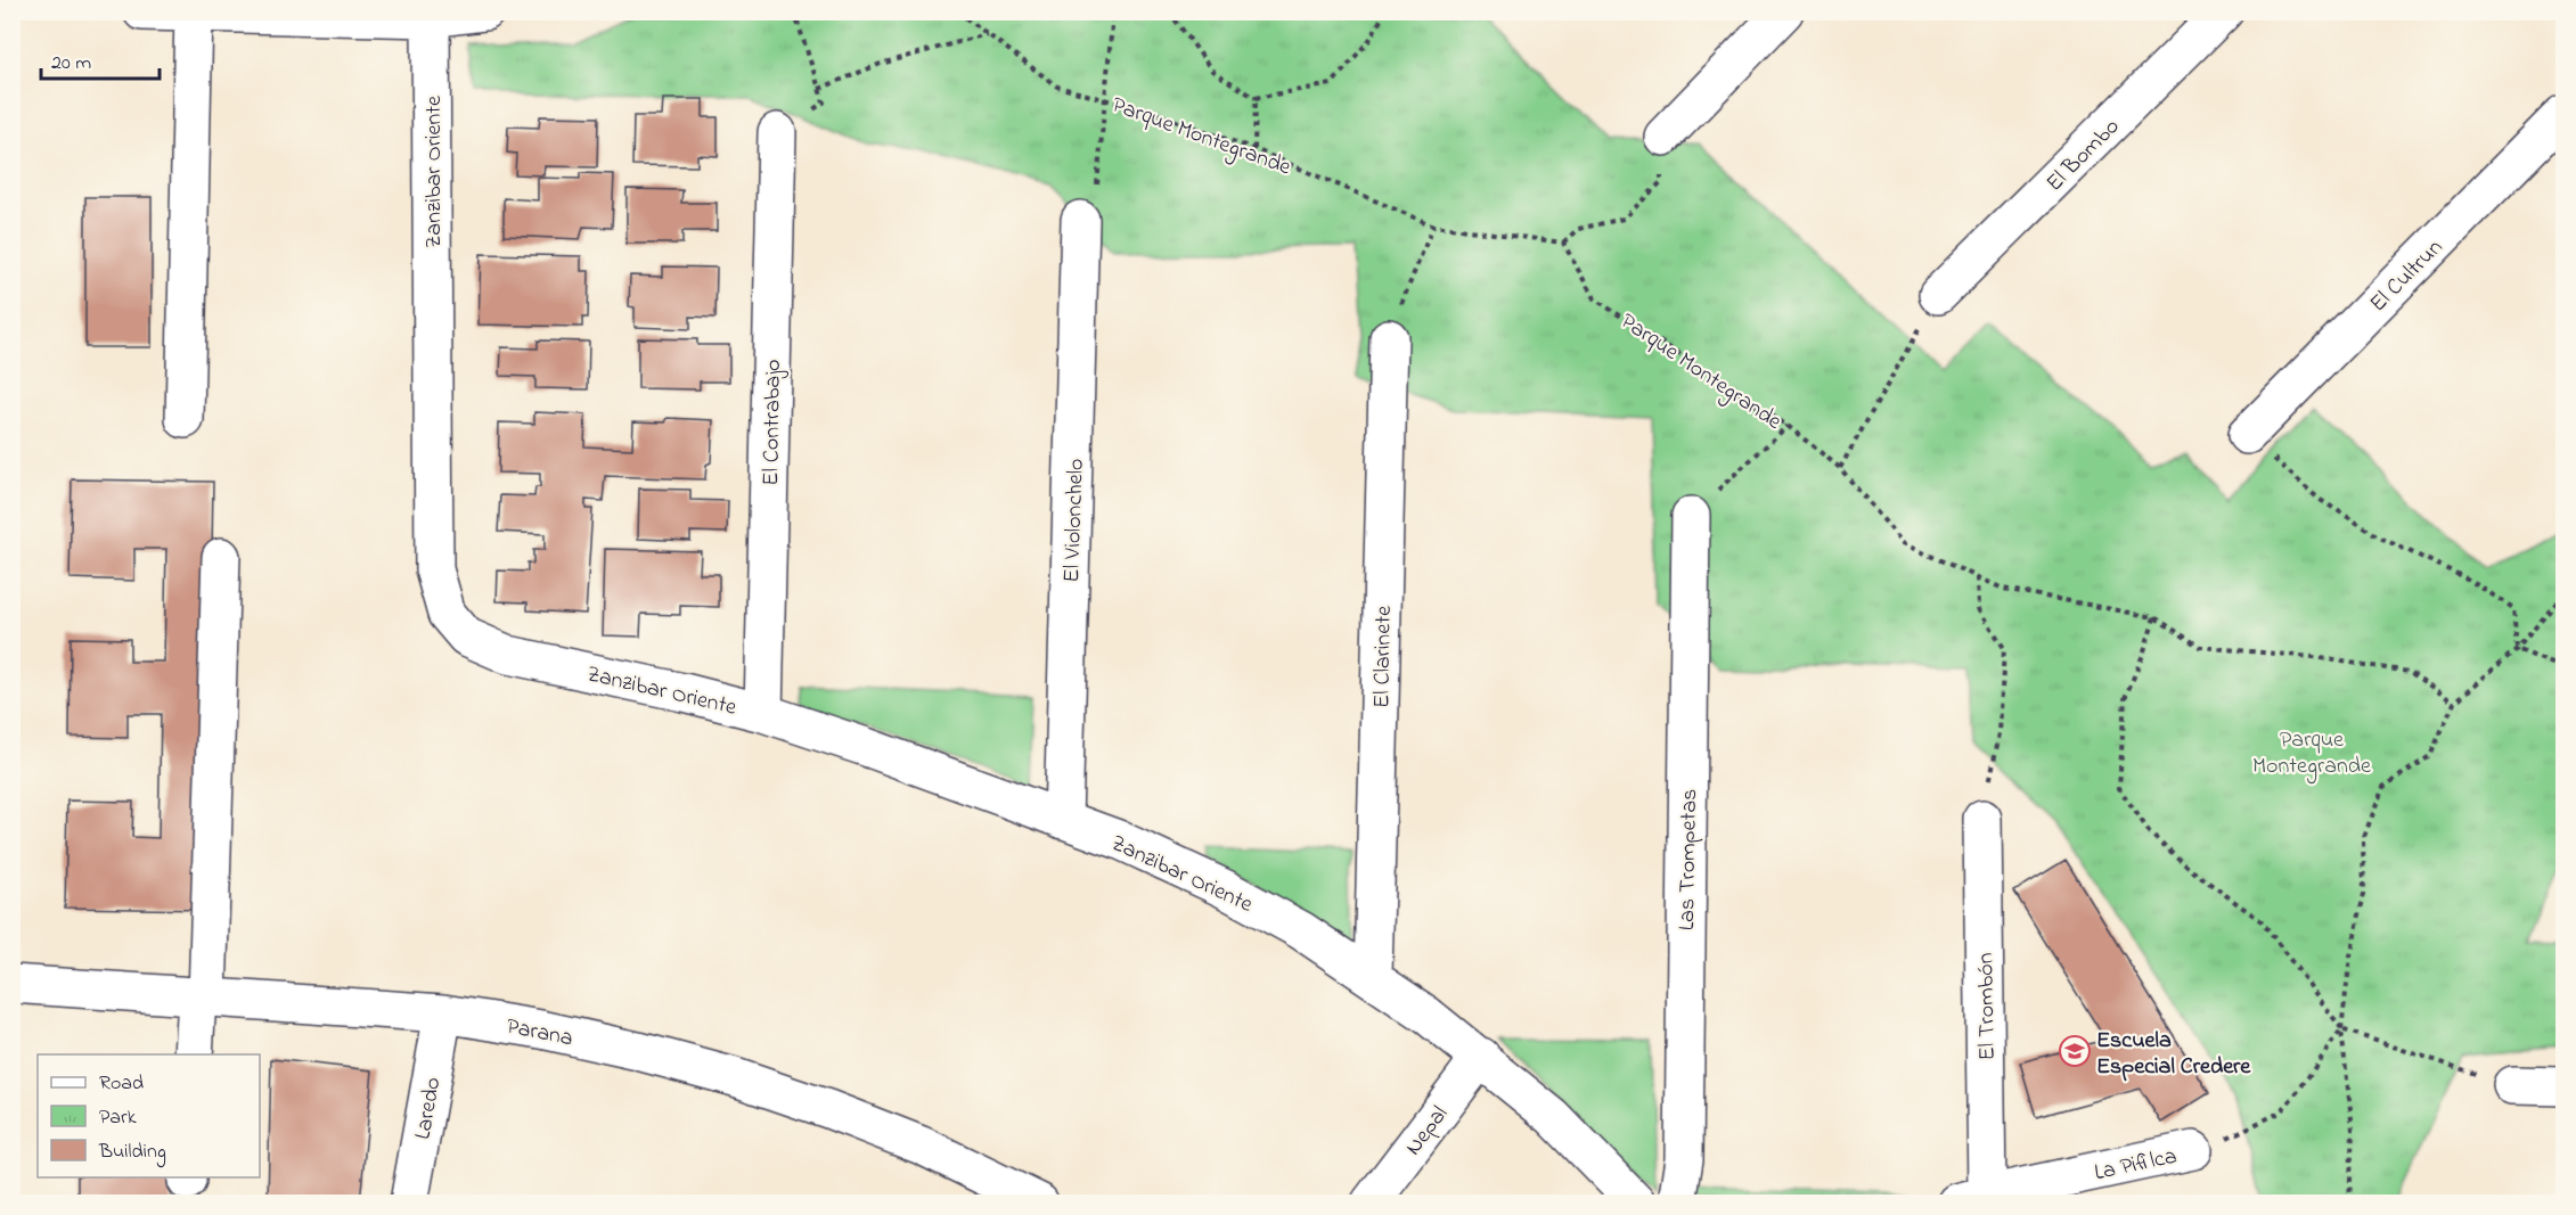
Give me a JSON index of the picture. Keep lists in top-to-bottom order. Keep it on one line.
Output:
{"streets":{"street":["El Bombo","Zanzibar Oriente","El Cultrun","El Contrabajo","El Violonchelo","El Clarinete","Las Trompetas","El Trombón","Parana","Laredo","Nepal","La Pifilca"],"path":["Parque Montegrande"]},"crossings":[["Zanzibar Oriente","El Contrabajo"],["Zanzibar Oriente","El Violonchelo"],["Zanzibar Oriente","El Clarinete"],["Zanzibar Oriente","Nepal"],["El Trombón","La Pifilca"],["Parana","Laredo"]],"parks":["Parque Montegrande"],"places":{"school or university":["Escuela Especial Credere"]},"legend":["Road","Park","Building"],"scale_bar":"20 m"}
